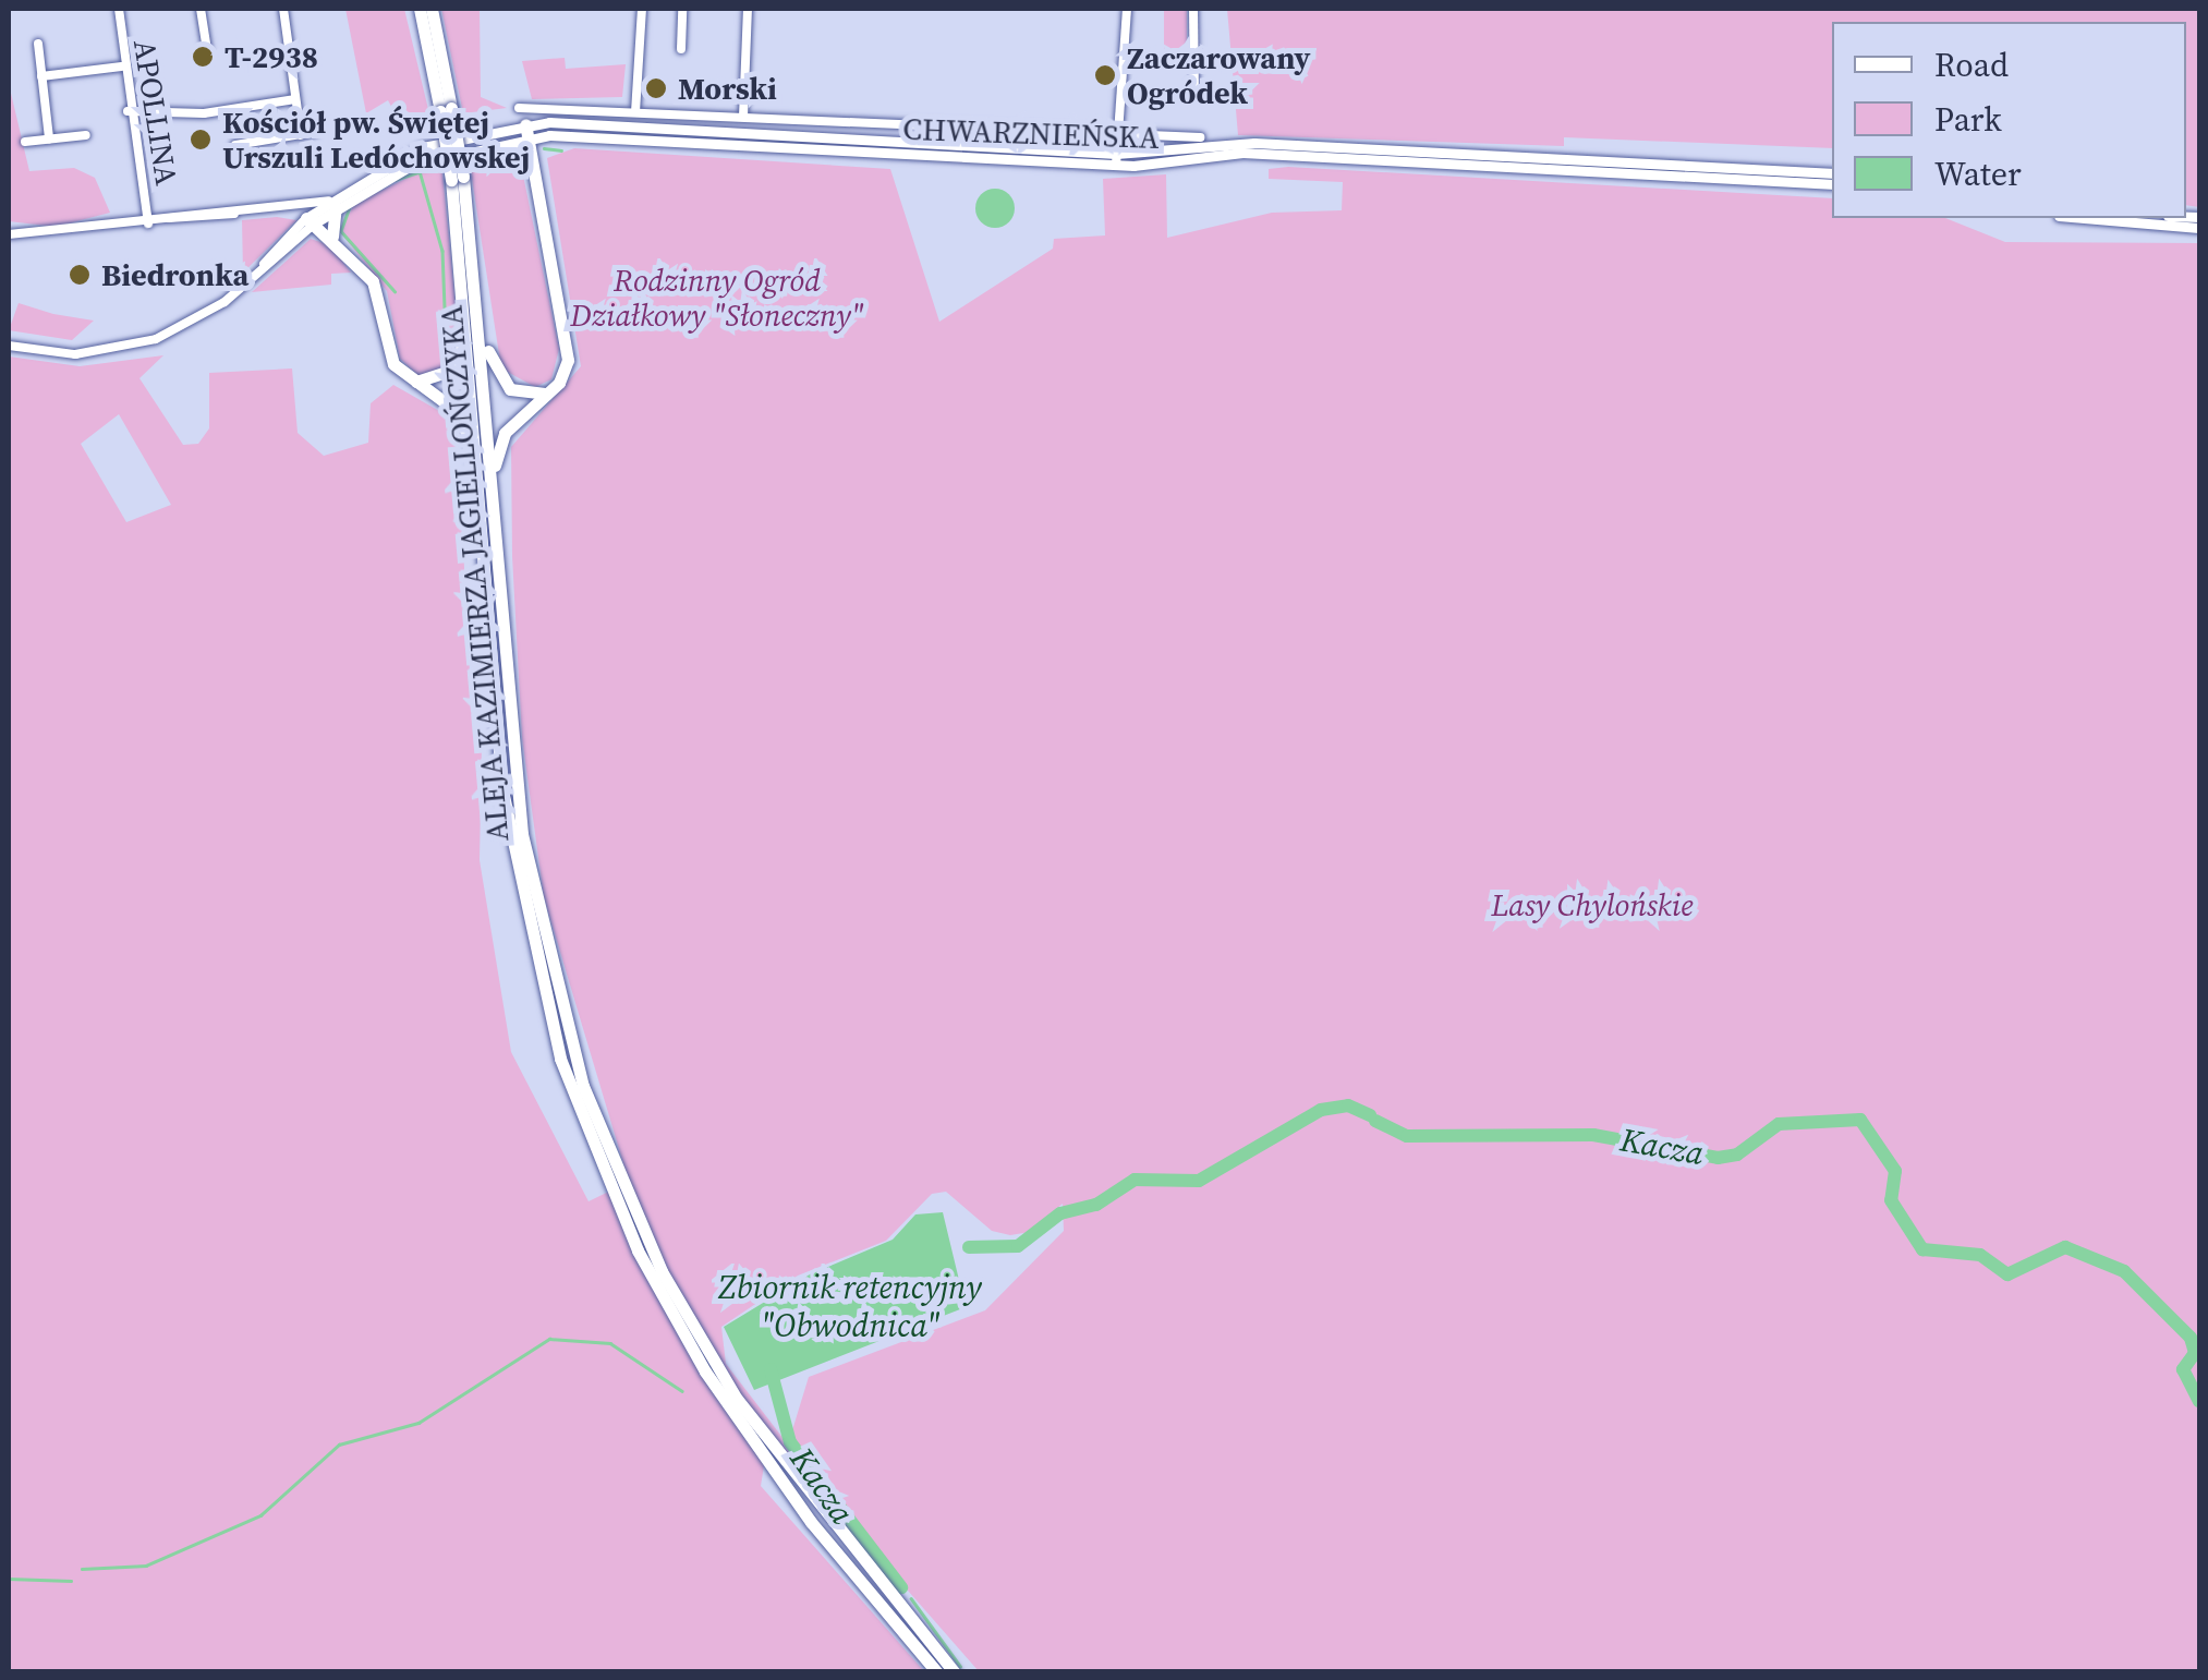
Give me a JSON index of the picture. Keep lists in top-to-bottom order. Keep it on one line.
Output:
{"streets":{"highway":["ALEJA KAZIMIERZA JAGIELLOŃCZYKA"],"main road":["CHWARZNIEŃSKA"],"street":["APOLLINA"]},"crossings":[["APOLLINA","CHWARZNIEŃSKA"]],"water":["Kacza","Zbiornik retencyjny \"Obwodnica\""],"parks":["Rodzinny Ogród Działkowy \"Słoneczny\"","Lasy Chylońskie"],"places":["T-2938","Zaczarowany Ogródek","Morski","Kościół pw. Świętej Urszuli Ledóchowskej","Biedronka"],"legend":["Road","Park","Water"]}
